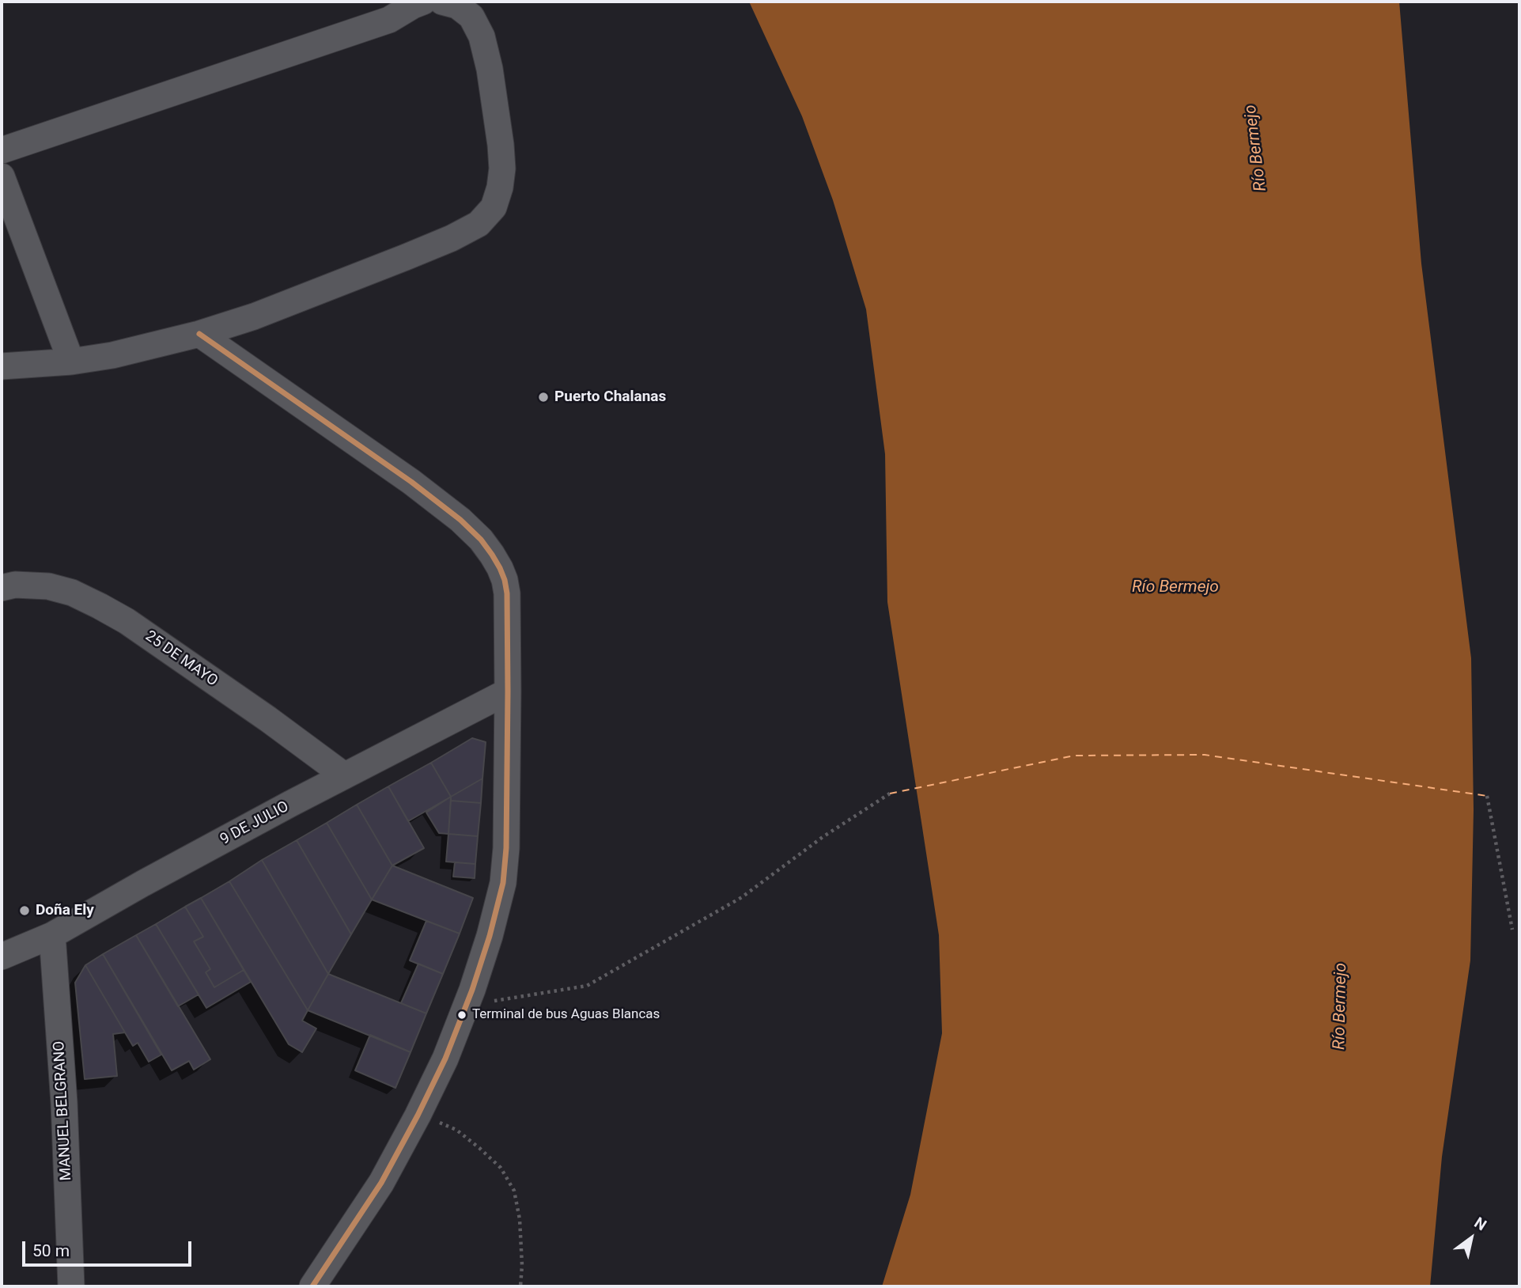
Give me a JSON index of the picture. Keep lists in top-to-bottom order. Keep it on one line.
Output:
{"streets":{"street":["25 DE MAYO","9 DE JULIO","MANUEL BELGRANO"]},"crossings":[["25 DE MAYO","9 DE JULIO"],["9 DE JULIO","MANUEL BELGRANO"]],"water":["Río Bermejo"],"places":["Puerto Chalanas","Doña Ely","Terminal de bus Aguas Blancas"],"scale_bar":"50 m","north":"top right"}
